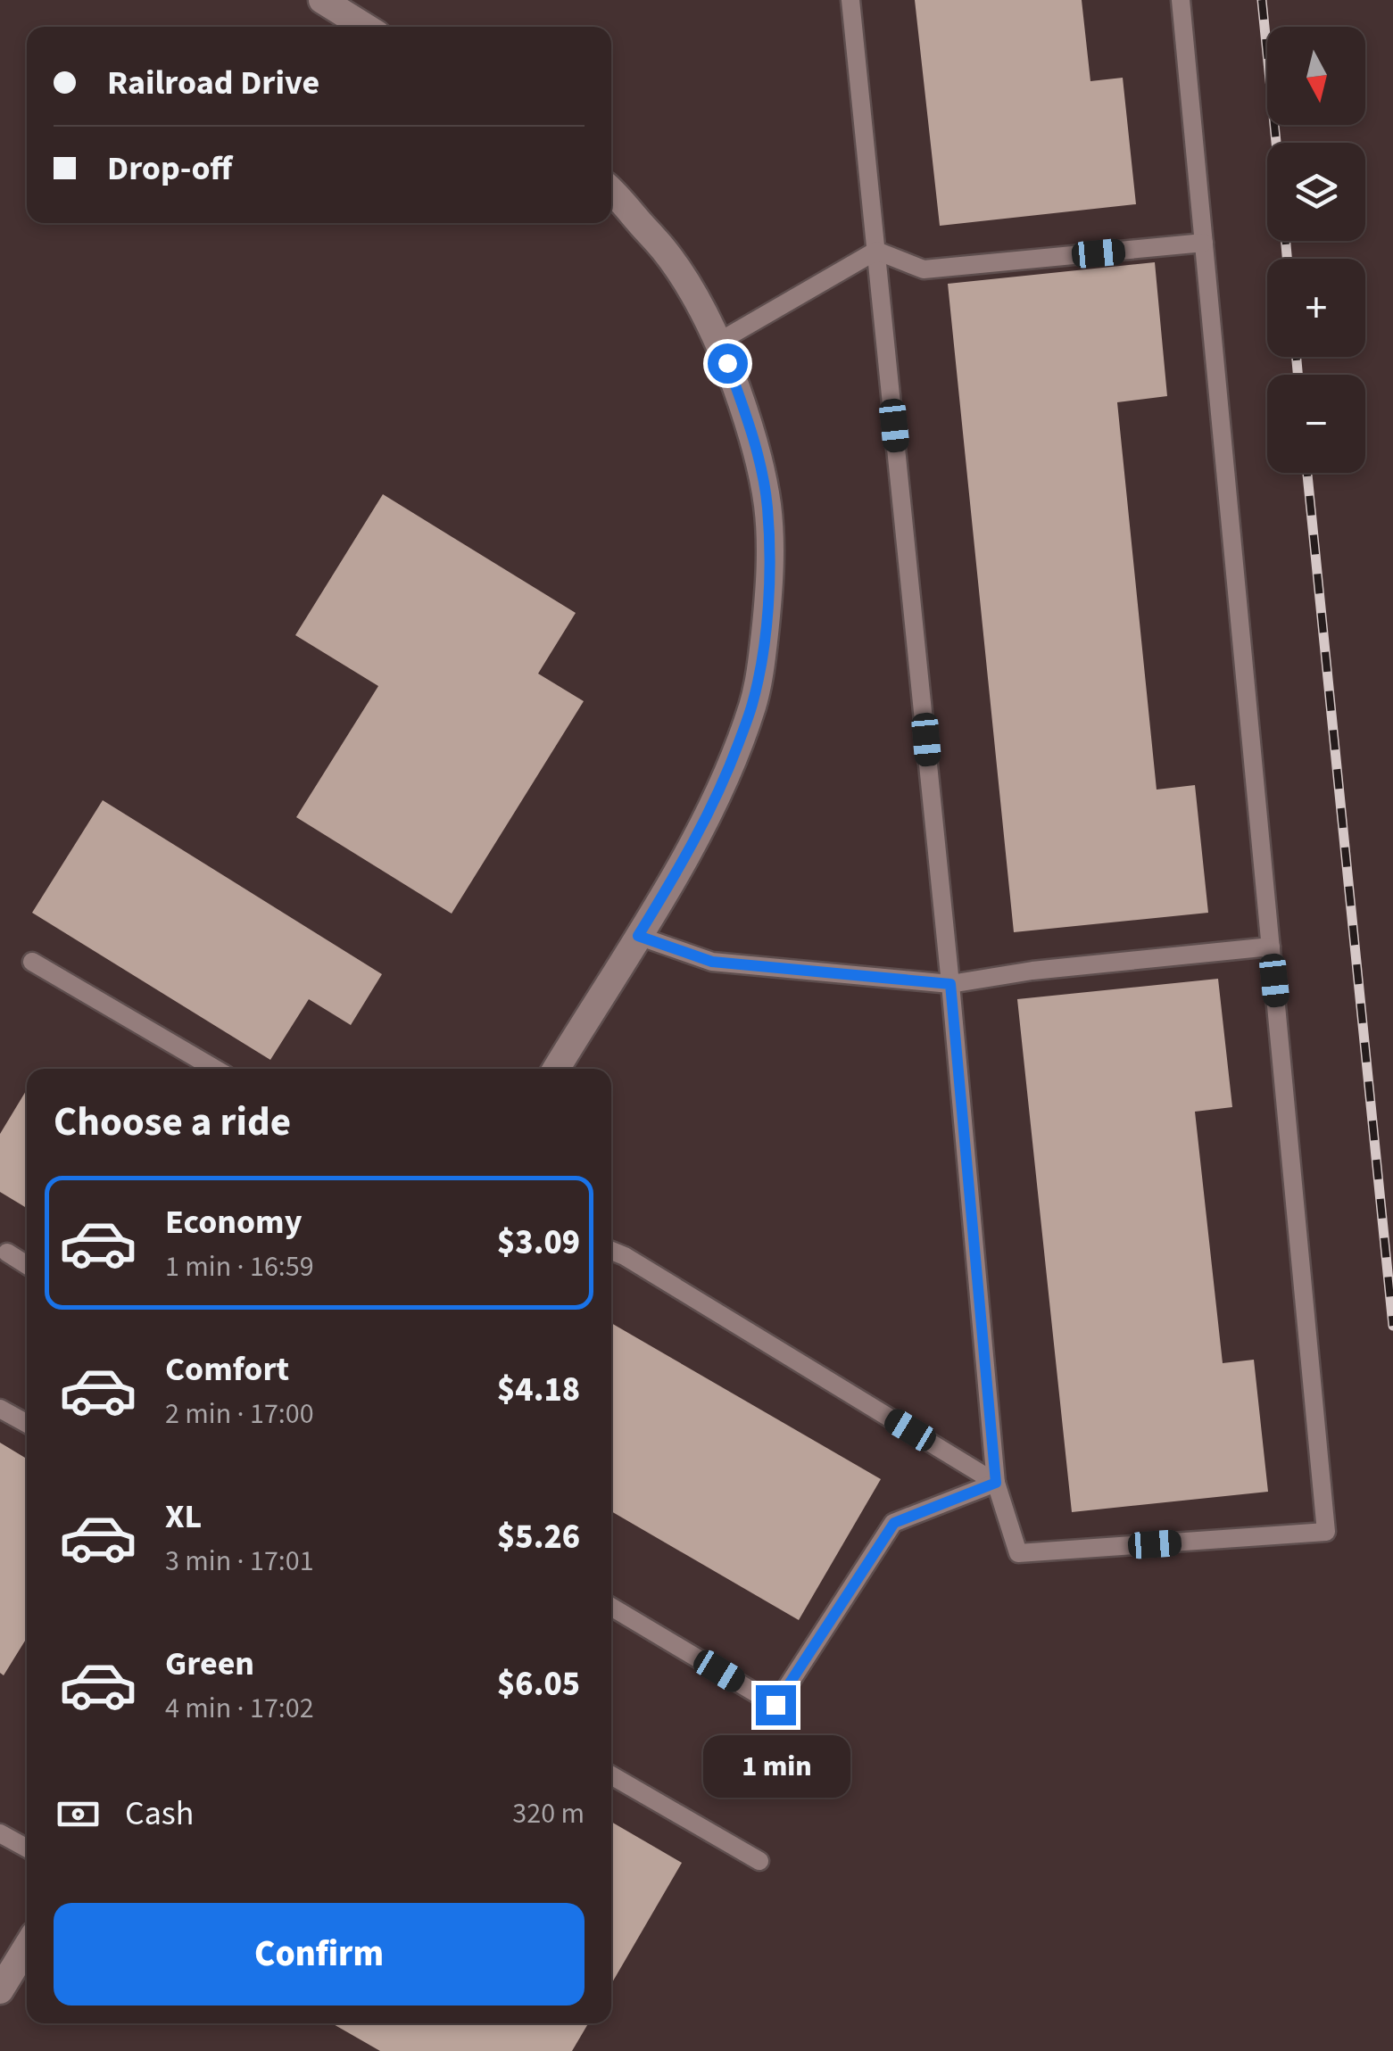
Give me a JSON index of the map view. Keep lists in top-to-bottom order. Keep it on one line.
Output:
{"north":"bottom","page":{"map_buttons":["+","−"],"banner":["Railroad Drive","Drop-off"],"heading":"Choose a ride","list":[{"name":"Economy","note":"1 min · 16:59","value":"$3.09"},{"name":"Comfort","note":"2 min · 17:00","value":"$4.18"},{"name":"XL","note":"3 min · 17:01","value":"$5.26"},{"name":"Green","note":"4 min · 17:02","value":"$6.05"}],"bubble":"1 min","pay":["Cash","320 m"],"buttons":"Confirm"}}
